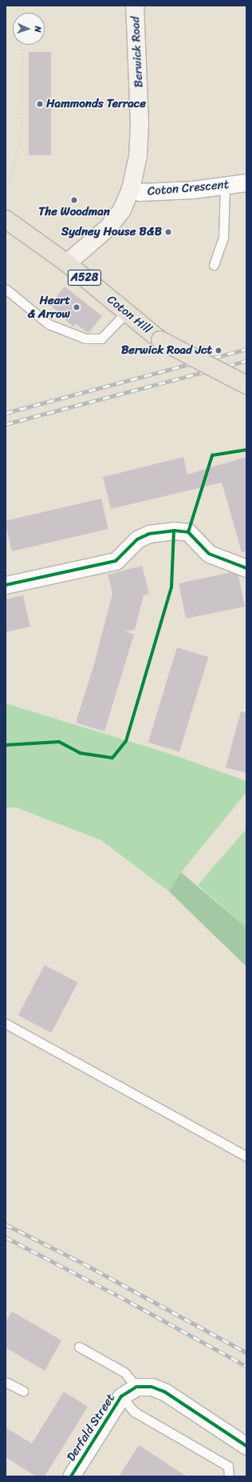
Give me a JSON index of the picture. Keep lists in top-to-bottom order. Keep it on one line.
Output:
{"streets":{"main road":["Berwick Road","A528","Coton Hill"],"street":["Coton Crescent","Derfald Street"]},"crossings":[["Berwick Road","Coton Crescent"],["Berwick Road","Coton Hill"]],"places":["Hammonds Terrace","The Woodman","Sydney House B&B","Heart & Arrow","Berwick Road Jct"],"north":"right"}
